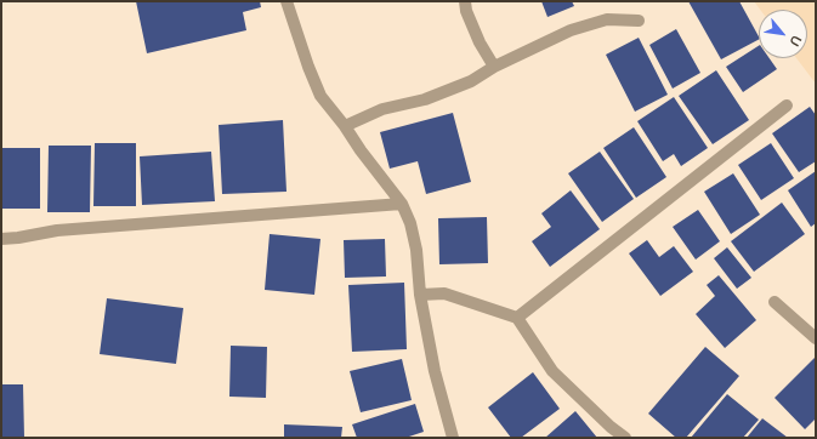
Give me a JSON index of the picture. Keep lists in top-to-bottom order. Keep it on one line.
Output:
{"north":"bottom right"}
